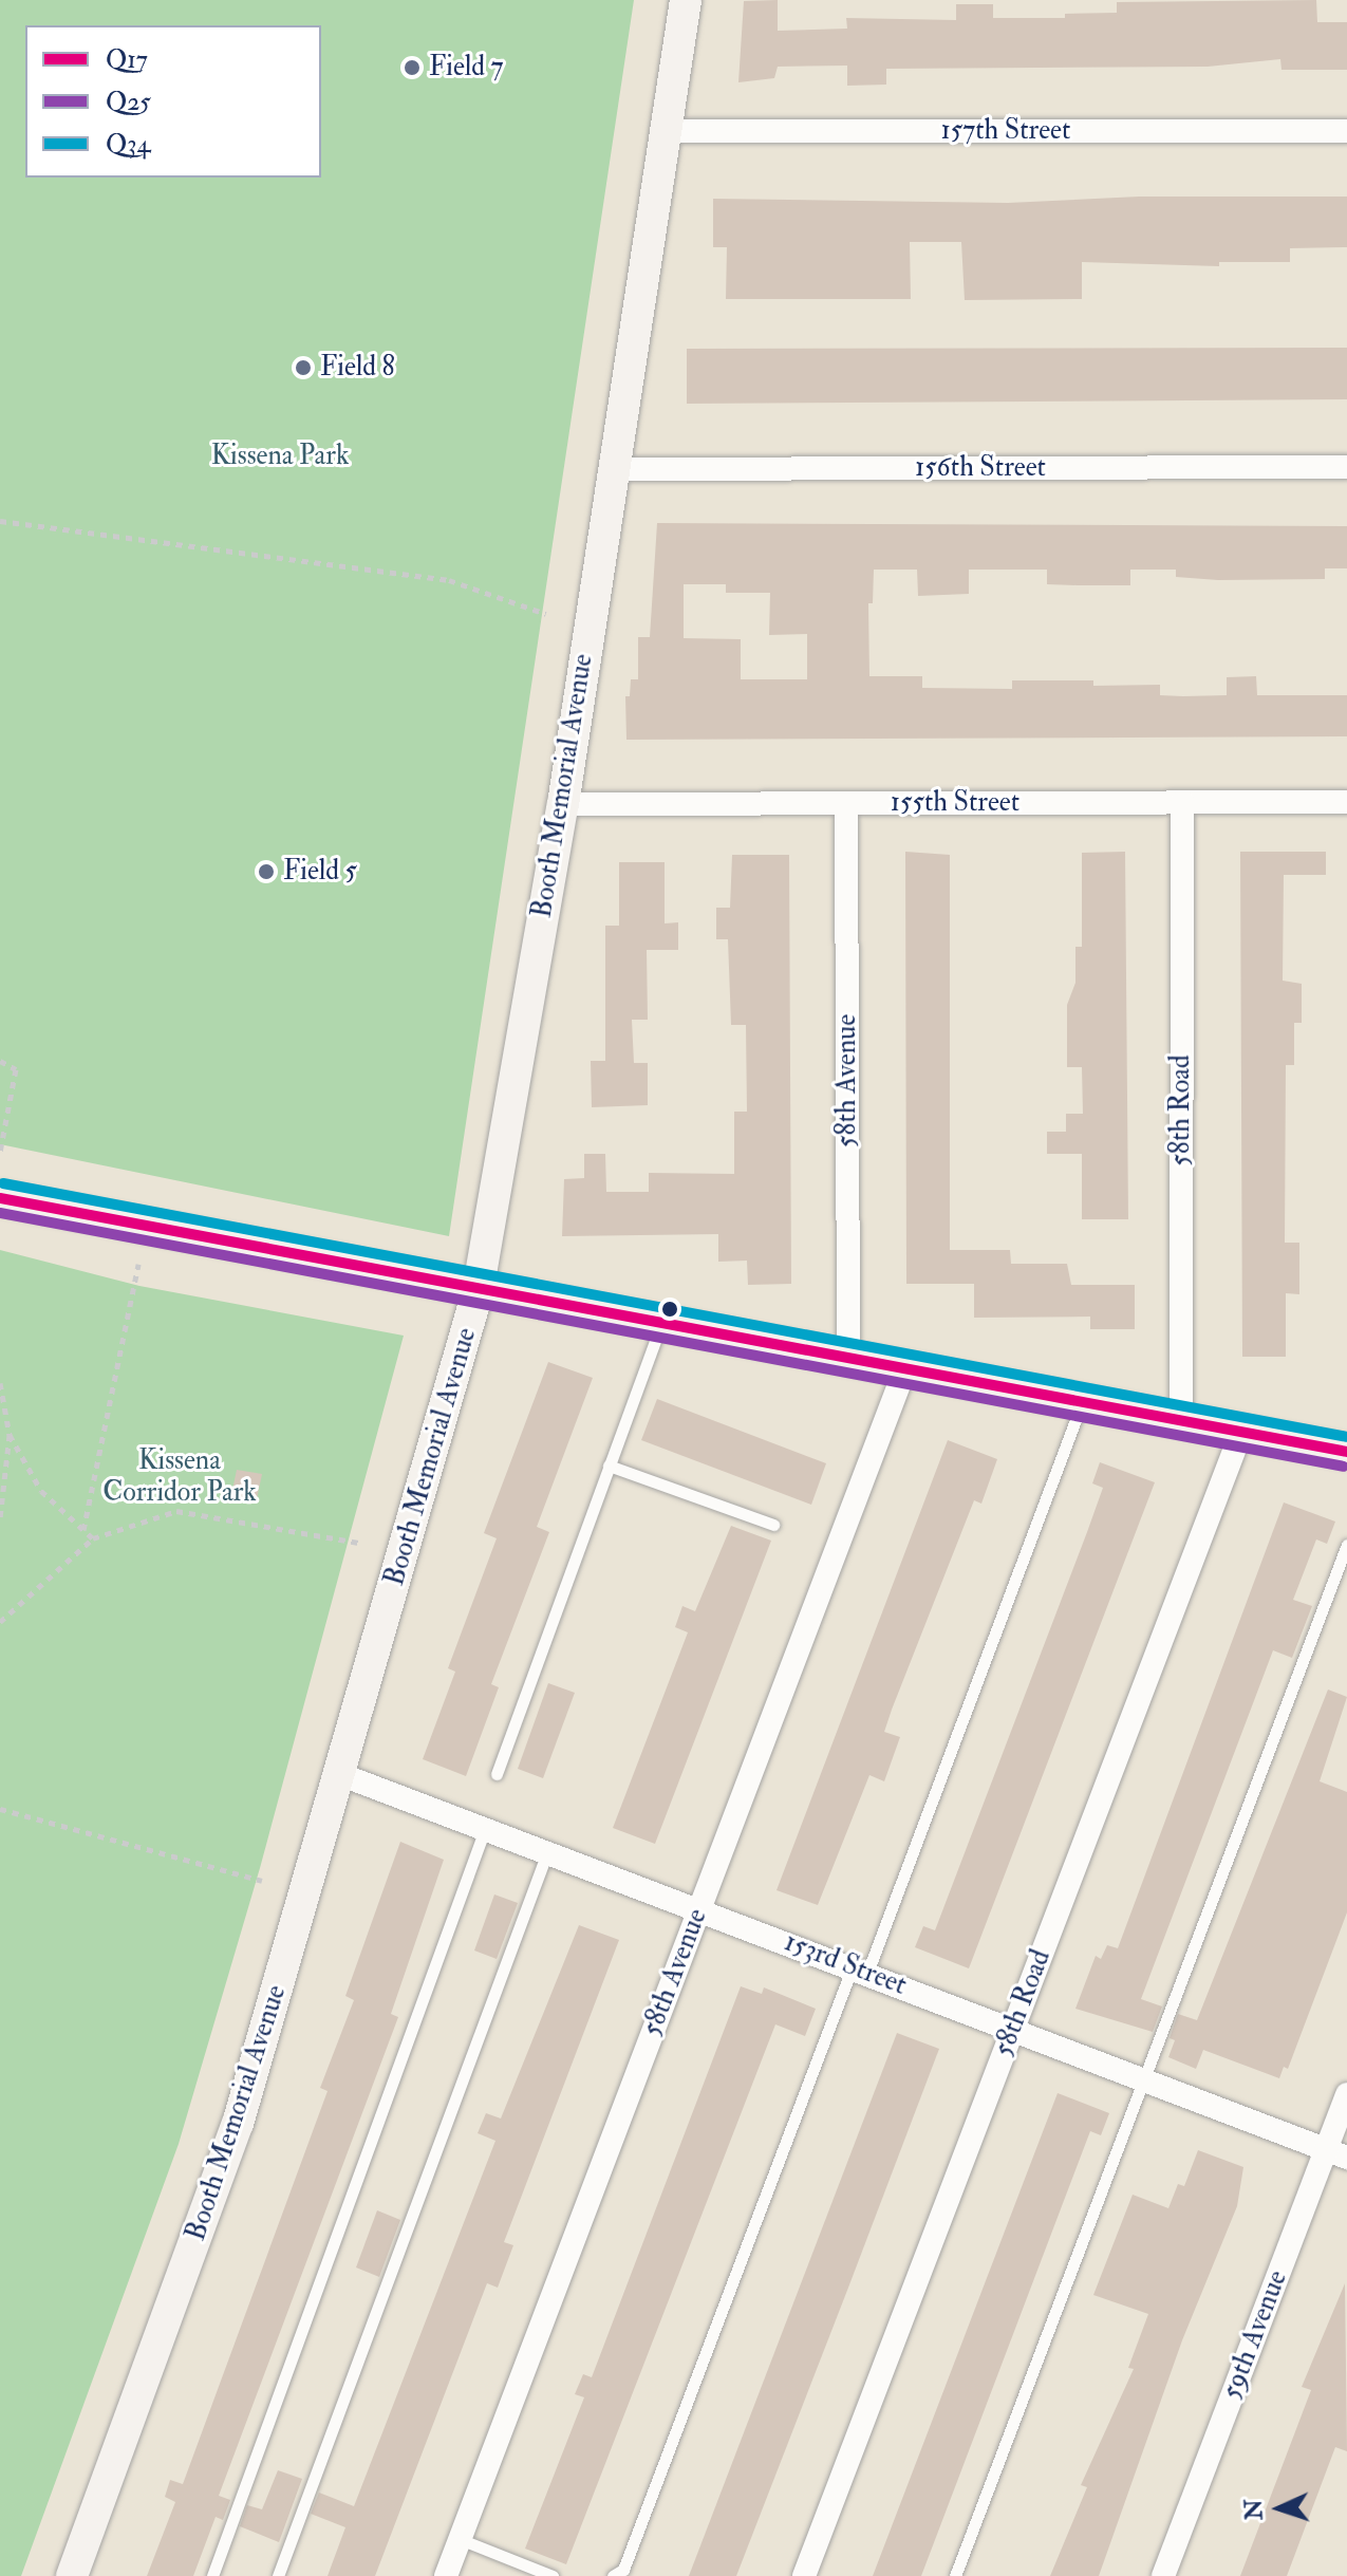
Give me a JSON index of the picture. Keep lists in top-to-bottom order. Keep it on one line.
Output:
{"streets":{"street":["157th Street","156th Street","Booth Memorial Avenue","155th Street","58th Avenue","58th Road","153rd Street","59th Avenue"]},"crossings":[["157th Street","Booth Memorial Avenue"],["156th Street","Booth Memorial Avenue"],["Booth Memorial Avenue","155th Street"],["Booth Memorial Avenue","153rd Street"],["155th Street","58th Avenue"],["155th Street","58th Road"],["58th Avenue","153rd Street"],["58th Road","153rd Street"],["153rd Street","59th Avenue"]],"parks":["Kissena Park","Kissena Corridor Park"],"places":["Field 7","Field 8","Field 5"],"lines":["transit line Q34","transit line Q17","transit line Q25"],"legend":["Q17","Q25","Q34"],"north":"left"}
